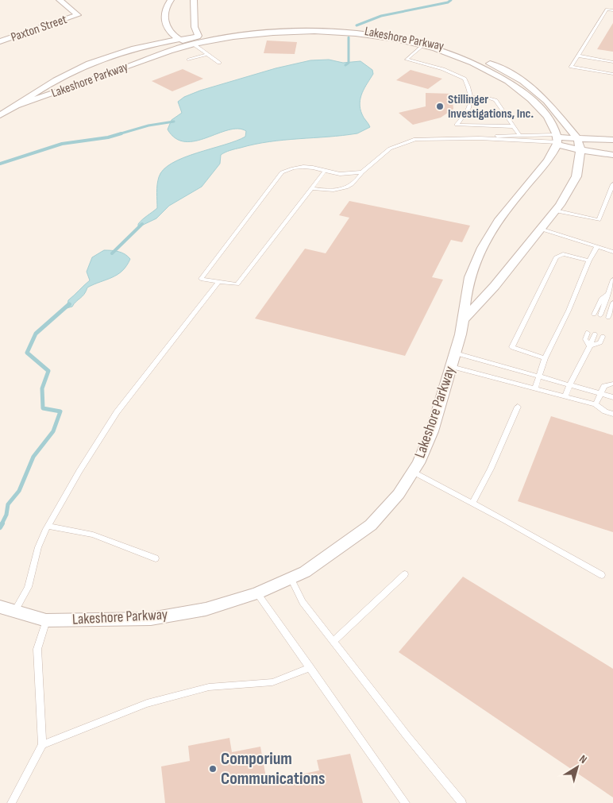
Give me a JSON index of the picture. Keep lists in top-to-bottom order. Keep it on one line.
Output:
{"streets":{"street":["Paxton Street","Lakeshore Parkway"]},"places":["Stillinger Investigations, Inc.","Comporium Communications"],"north":"top right"}
